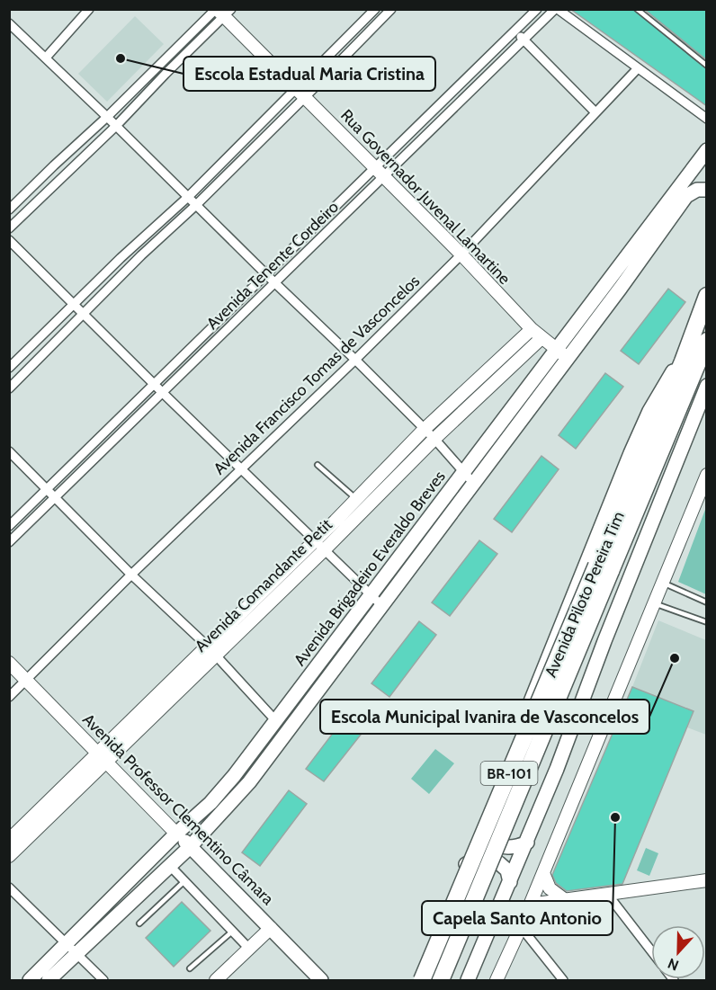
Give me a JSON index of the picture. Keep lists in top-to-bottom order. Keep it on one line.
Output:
{"streets":{"highway":["Avenida Piloto Pereira Tim","BR-101"],"main road":["Avenida Brigadeiro Everaldo Breves","Avenida Professor Clementino Câmara"],"street":["Rua Governador Juvenal Lamartine","Avenida Tenente Cordeiro","Avenida Francisco Tomas de Vasconcelos","Avenida Comandante Petit"]},"crossings":[["Rua Governador Juvenal Lamartine","Avenida Tenente Cordeiro"],["Rua Governador Juvenal Lamartine","Avenida Francisco Tomas de Vasconcelos"],["Rua Governador Juvenal Lamartine","Avenida Brigadeiro Everaldo Breves"],["Rua Governador Juvenal Lamartine","Avenida Comandante Petit"],["Avenida Francisco Tomas de Vasconcelos","Avenida Professor Clementino Câmara"],["Avenida Brigadeiro Everaldo Breves","Avenida Professor Clementino Câmara"],["Avenida Comandante Petit","Avenida Professor Clementino Câmara"]],"places":["Escola Estadual Maria Cristina","Escola Municipal Ivanira de Vasconcelos","Capela Santo Antonio"],"north":"bottom"}
